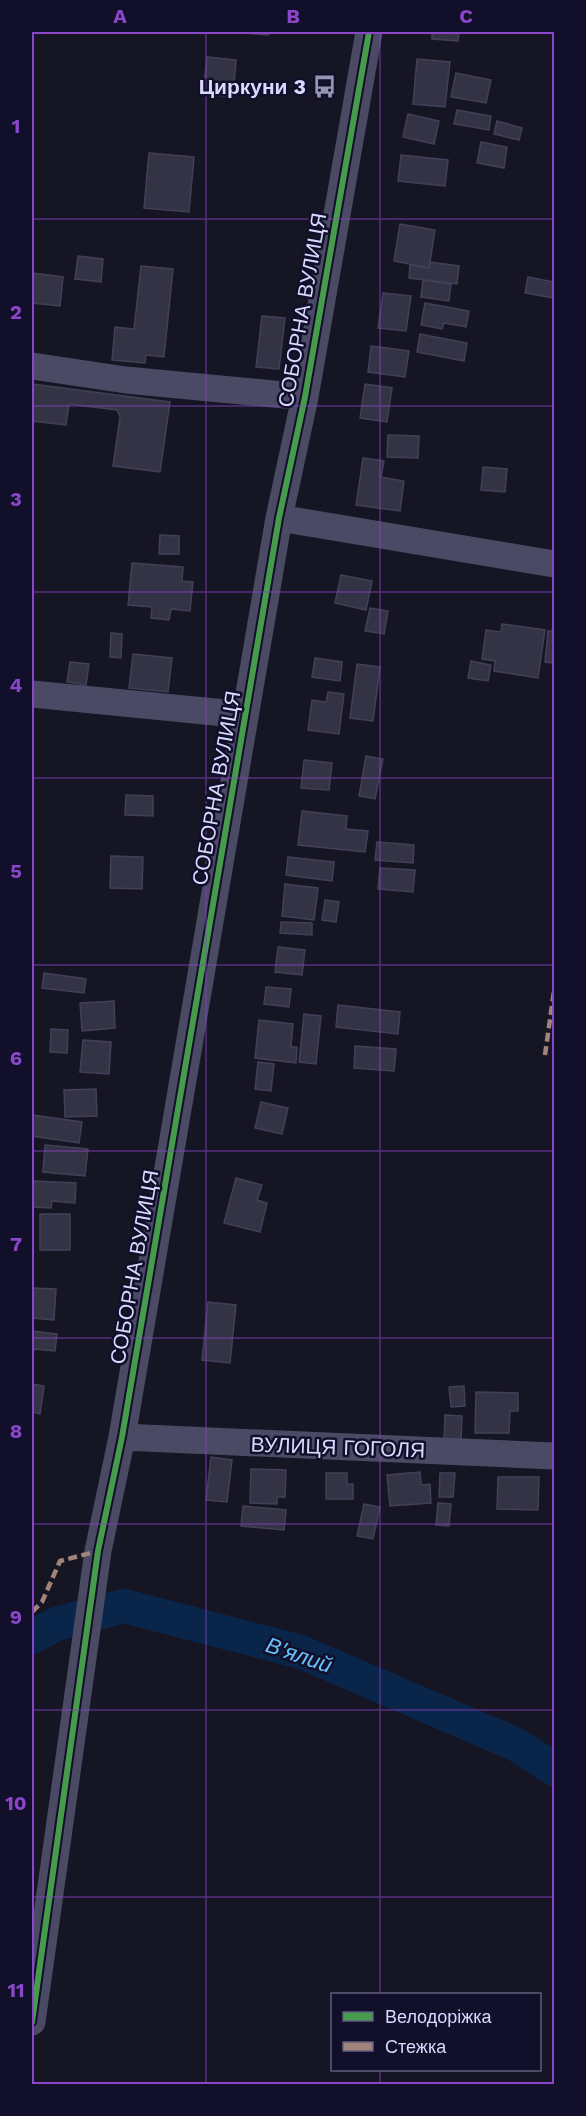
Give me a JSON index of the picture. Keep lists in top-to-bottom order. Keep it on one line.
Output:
{"streets":{"street":["СОБОРНА ВУЛИЦЯ","ВУЛИЦЯ ГОГОЛЯ"]},"crossings":[["СОБОРНА ВУЛИЦЯ","ВУЛИЦЯ ГОГОЛЯ"]],"water":["В'ялий"],"places":{"bus stop":["Циркуни 3"]},"legend":["Велодоріжка","Стежка"],"grid":{"columns":["A","B","C"],"rows":["1","2","3","4","5","6","7","8","9","10","11"]}}
